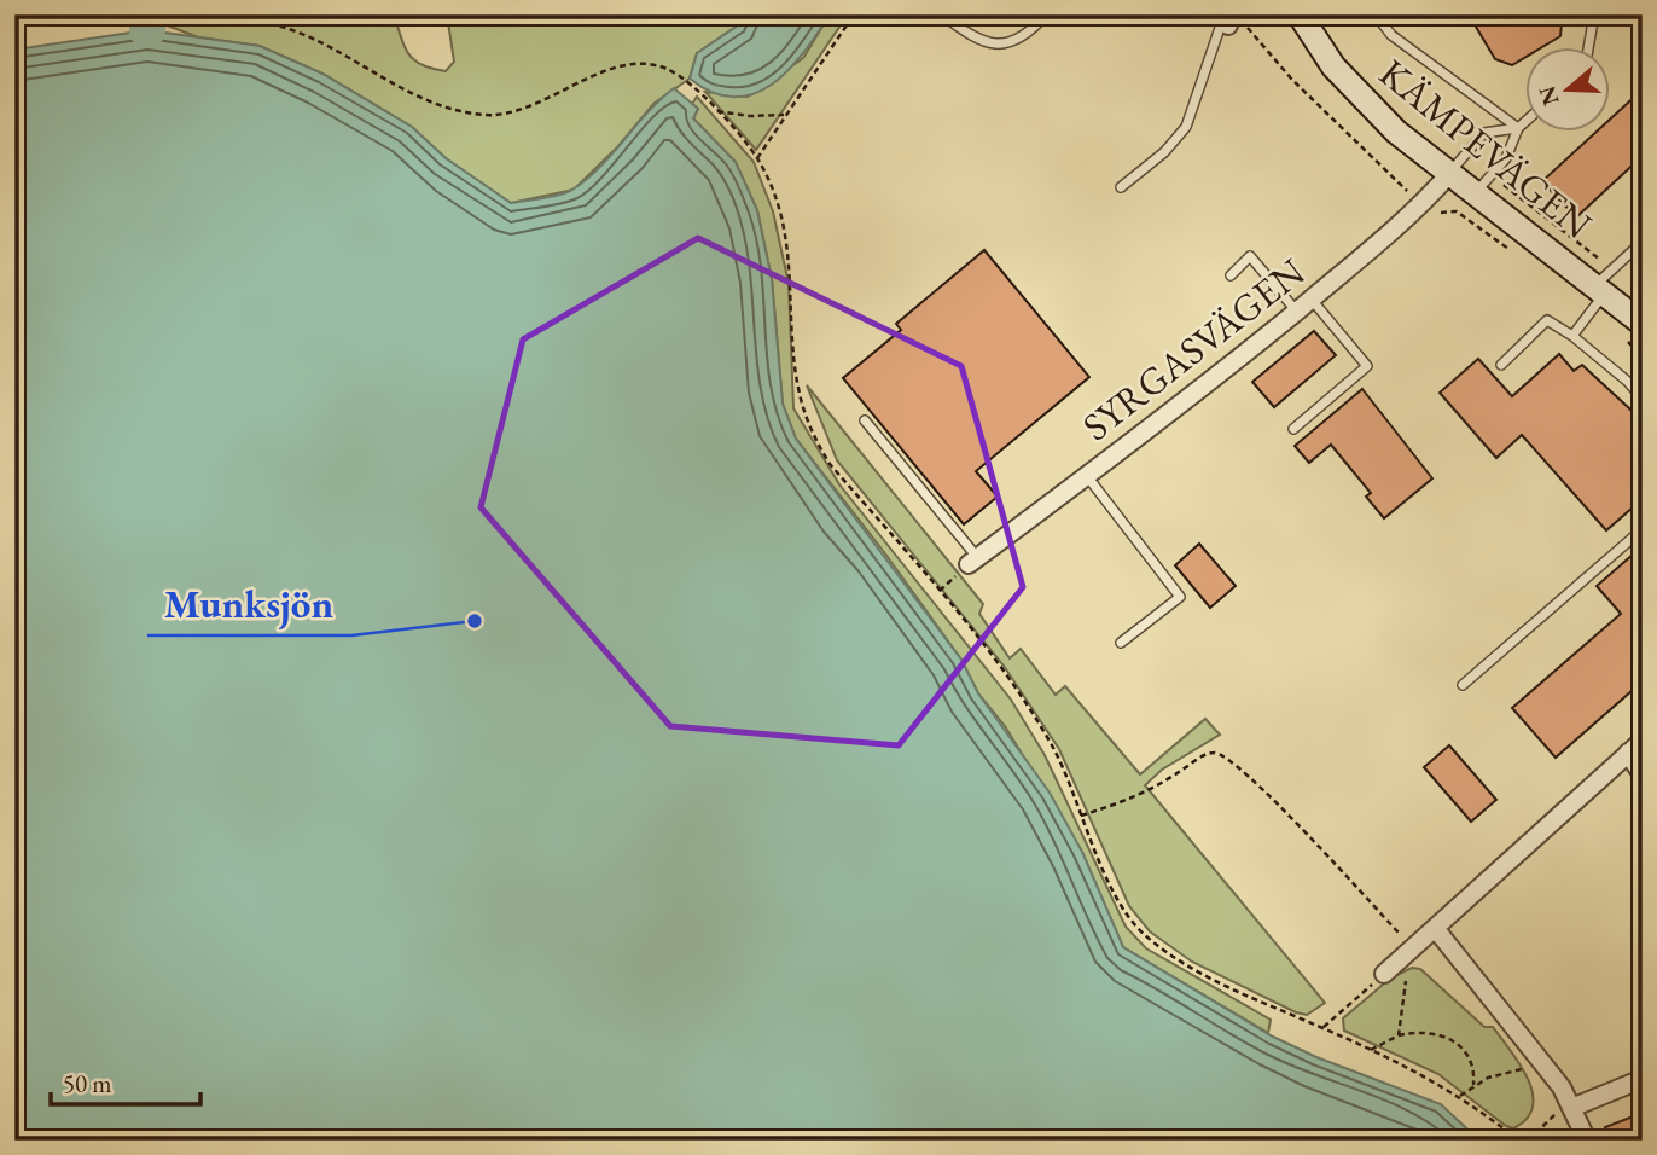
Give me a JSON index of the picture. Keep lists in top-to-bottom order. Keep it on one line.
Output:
{"streets":{"main road":["KÄMPEVÄGEN"],"street":["SYRGASVÄGEN"]},"crossings":[["KÄMPEVÄGEN","SYRGASVÄGEN"]],"places":["Munksjön"],"scale_bar":"50 m","north":"left"}
